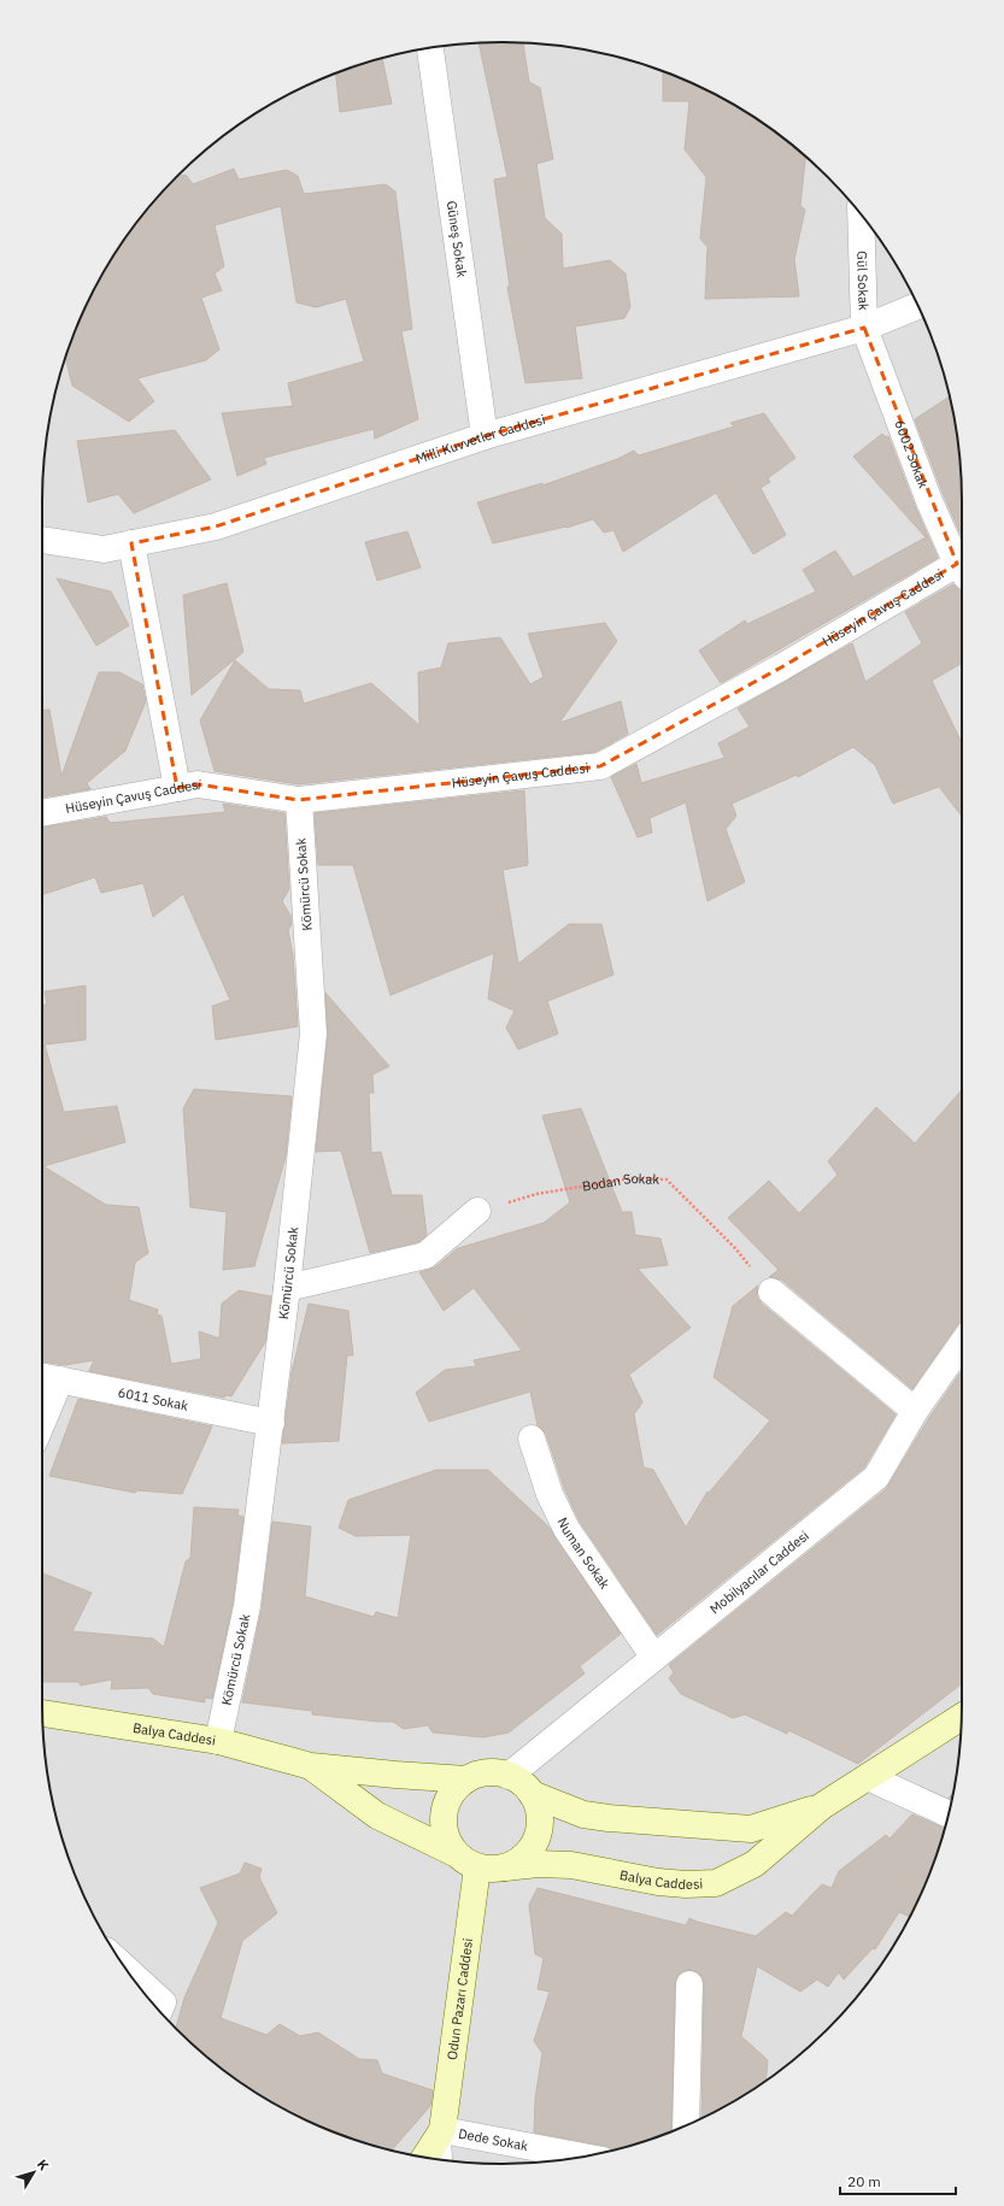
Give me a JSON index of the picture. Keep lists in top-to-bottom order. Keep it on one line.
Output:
{"streets":{"main road":["Balya Caddesi","Odun Pazarı Caddesi"],"street":["Güneş Sokak","Gül Sokak","Milli Kuvvetler Caddesi","6002 Sokak","Hüseyin Çavuş Caddesi","Kömürcü Sokak","6011 Sokak","Numan Sokak","Mobilyacılar Caddesi","Dede Sokak"],"path":["Bodan Sokak"]},"crossings":[["Güneş Sokak","Milli Kuvvetler Caddesi"],["Gül Sokak","Milli Kuvvetler Caddesi"],["Gül Sokak","6002 Sokak"],["Milli Kuvvetler Caddesi","6002 Sokak"],["6002 Sokak","Hüseyin Çavuş Caddesi"],["Hüseyin Çavuş Caddesi","Kömürcü Sokak"],["Kömürcü Sokak","6011 Sokak"],["Kömürcü Sokak","Balya Caddesi"],["Numan Sokak","Mobilyacılar Caddesi"],["Mobilyacılar Caddesi","Balya Caddesi"],["Mobilyacılar Caddesi","Odun Pazarı Caddesi"],["Balya Caddesi","Odun Pazarı Caddesi"],["Odun Pazarı Caddesi","Dede Sokak"]],"scale_bar":"20 m","north":"top right"}
